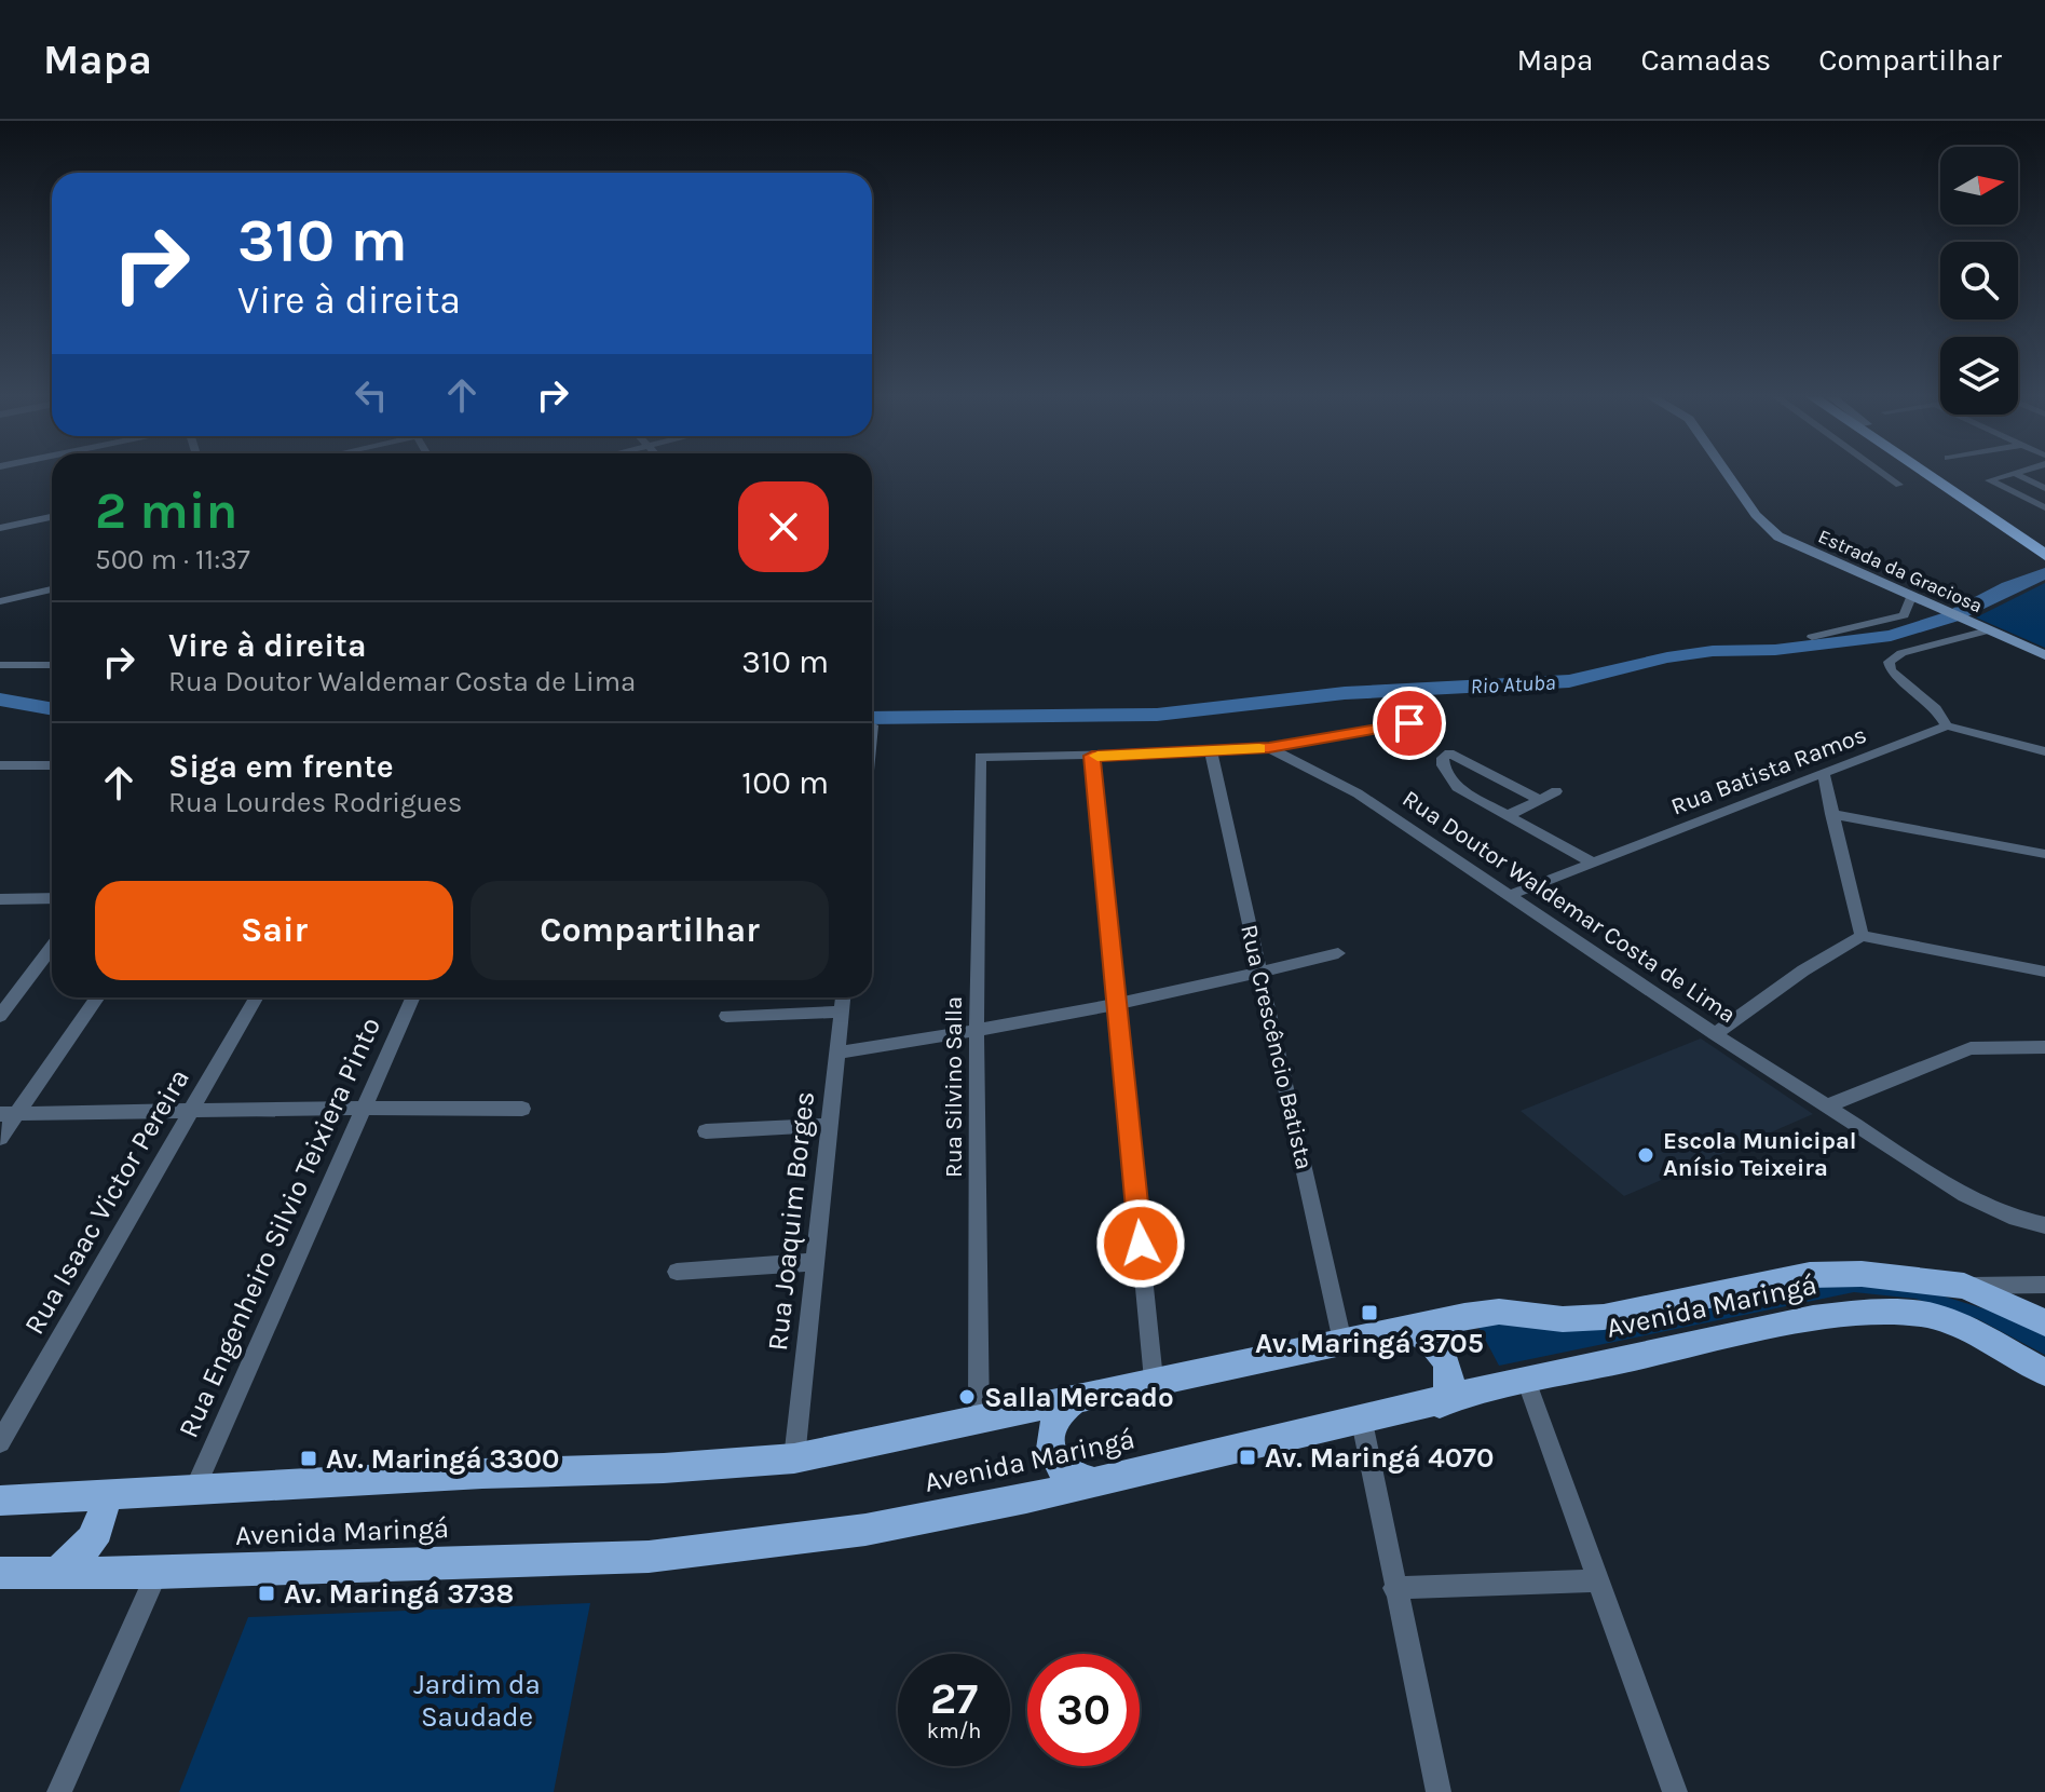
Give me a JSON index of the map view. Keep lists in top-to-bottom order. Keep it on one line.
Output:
{"streets":{"main road":["Estrada da Graciosa","Avenida Maringá"],"street":["Rua Batista Ramos","Rua Doutor Waldemar Costa de Lima","Rua Crescêncio Batista","Rua Silvino Salla","Rua Isaac Victor Pereira","Rua Joaquim Borges","Rua Engenheiro Silvio Teixiera Pinto"]},"crossings":[["Rua Batista Ramos","Rua Doutor Waldemar Costa de Lima"],["Rua Crescêncio Batista","Avenida Maringá"],["Rua Silvino Salla","Avenida Maringá"],["Rua Joaquim Borges","Avenida Maringá"],["Rua Engenheiro Silvio Teixiera Pinto","Avenida Maringá"]],"water":["Rio Atuba"],"parks":["Jardim da Saudade"],"places":{"other":["Escola Municipal Anísio Teixeira","Salla Mercado"],"transit":["Av. Maringá 3705","Av. Maringá 4070","Av. Maringá 3300","Av. Maringá 3738"]},"north":"right","page":{"header":"Mapa","nav":["Mapa","Camadas","Compartilhar"],"turn":["310 m","Vire à direita"],"heading":["2 min","500 m · 11:37"],"list":[{"name":"Vire à direita","note":"Rua Doutor Waldemar Costa de Lima","value":"310 m"},{"name":"Siga em frente","note":"Rua Lourdes Rodrigues","value":"100 m"}],"buttons":["Sair","Compartilhar"],"speed":"27 km/h","limit":"30"}}
